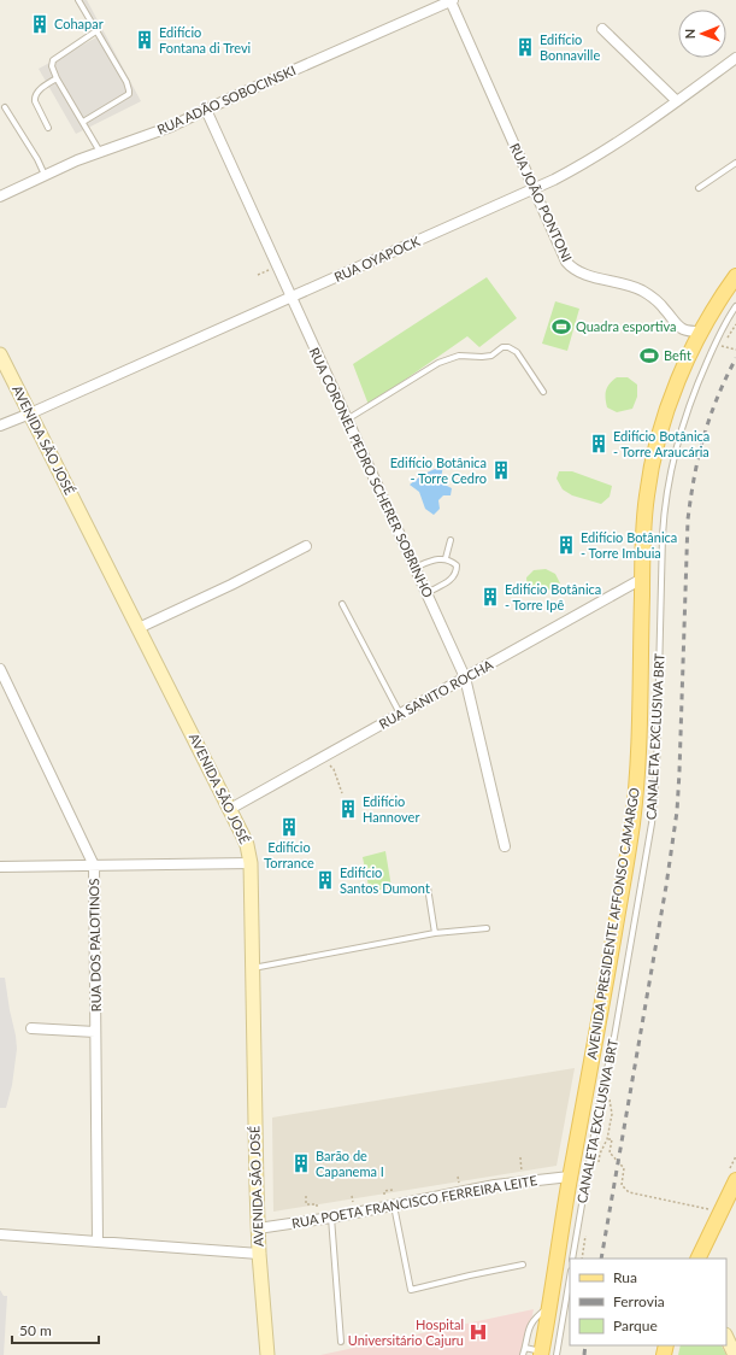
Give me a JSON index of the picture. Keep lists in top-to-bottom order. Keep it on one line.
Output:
{"streets":{"main road":["AVENIDA PRESIDENTE AFFONSO CAMARGO"],"street":["RUA ADÃO SOBOCINSKI","RUA JOÃO PONTONI","RUA OYAPOCK","AVENIDA SÃO JOSÉ","RUA CORONEL PEDRO SCHERER SOBRINHO","RUA SANITO ROCHA","RUA DOS PALOTINOS","RUA POETA FRANCISCO FERREIRA LEITE"],"lane":["CANALETA EXCLUSIVA BRT"]},"crossings":[["RUA ADÃO SOBOCINSKI","RUA JOÃO PONTONI"],["RUA ADÃO SOBOCINSKI","RUA CORONEL PEDRO SCHERER SOBRINHO"],["RUA JOÃO PONTONI","RUA OYAPOCK"],["RUA JOÃO PONTONI","AVENIDA PRESIDENTE AFFONSO CAMARGO"],["RUA OYAPOCK","AVENIDA SÃO JOSÉ"],["RUA OYAPOCK","RUA CORONEL PEDRO SCHERER SOBRINHO"],["AVENIDA SÃO JOSÉ","RUA SANITO ROCHA"],["AVENIDA SÃO JOSÉ","RUA POETA FRANCISCO FERREIRA LEITE"],["RUA CORONEL PEDRO SCHERER SOBRINHO","RUA SANITO ROCHA"],["RUA SANITO ROCHA","AVENIDA PRESIDENTE AFFONSO CAMARGO"],["AVENIDA PRESIDENTE AFFONSO CAMARGO","RUA POETA FRANCISCO FERREIRA LEITE"]],"places":{"building":["Cohapar","Edifício Fontana di Trevi","Edifício Bonnaville","Edifício Botânica - Torre Araucária","Edifício Botânica - Torre Cedro","Edifício Botânica - Torre Imbuia","Edifício Botânica - Torre Ipê","Edifício Hannover","Edifício Torrance","Edifício Santos Dumont","Barão de Capanema I"],"sports":["Quadra esportiva","Befit"],"hospital":["Hospital Universitário Cajuru"]},"legend":["Rua","Ferrovia","Parque"],"scale_bar":"50 m","north":"left"}
